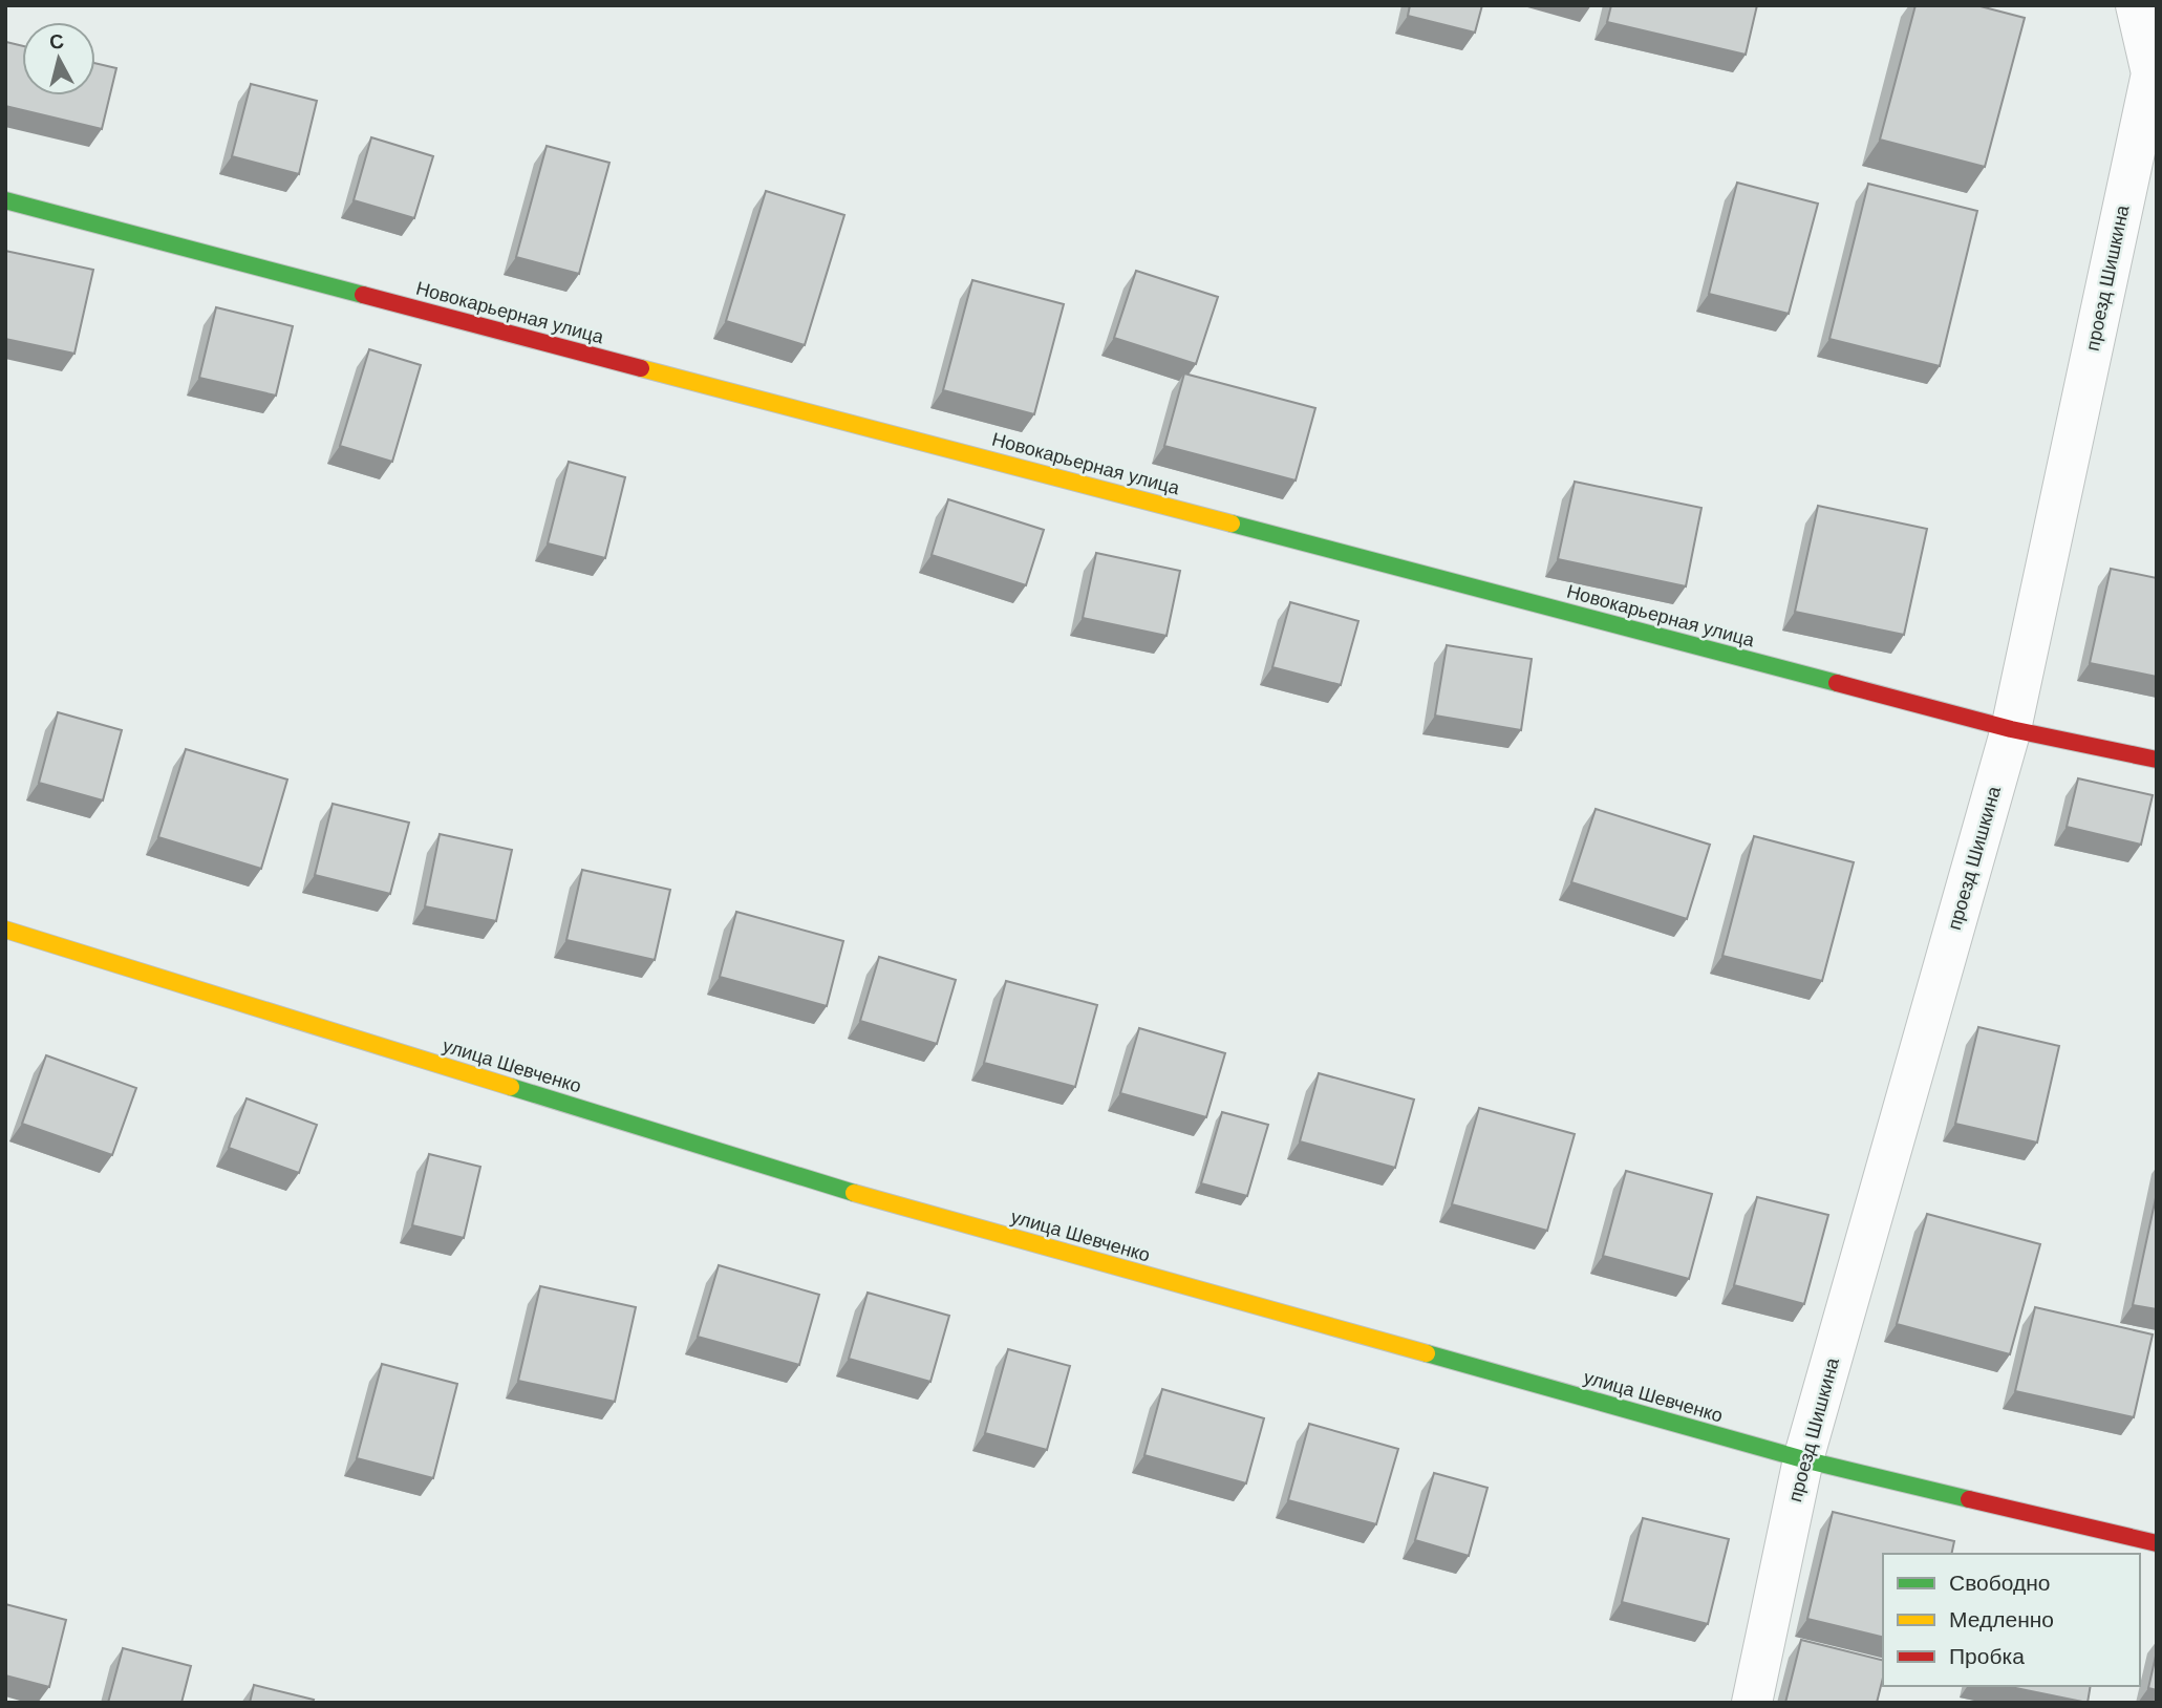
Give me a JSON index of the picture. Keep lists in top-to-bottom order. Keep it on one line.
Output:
{"streets":{"street":["проезд Шишкина","Новокарьерная улица","улица Шевченко"]},"crossings":[["проезд Шишкина","Новокарьерная улица"],["проезд Шишкина","улица Шевченко"]],"legend":["Свободно","Медленно","Пробка"],"north":"top"}
